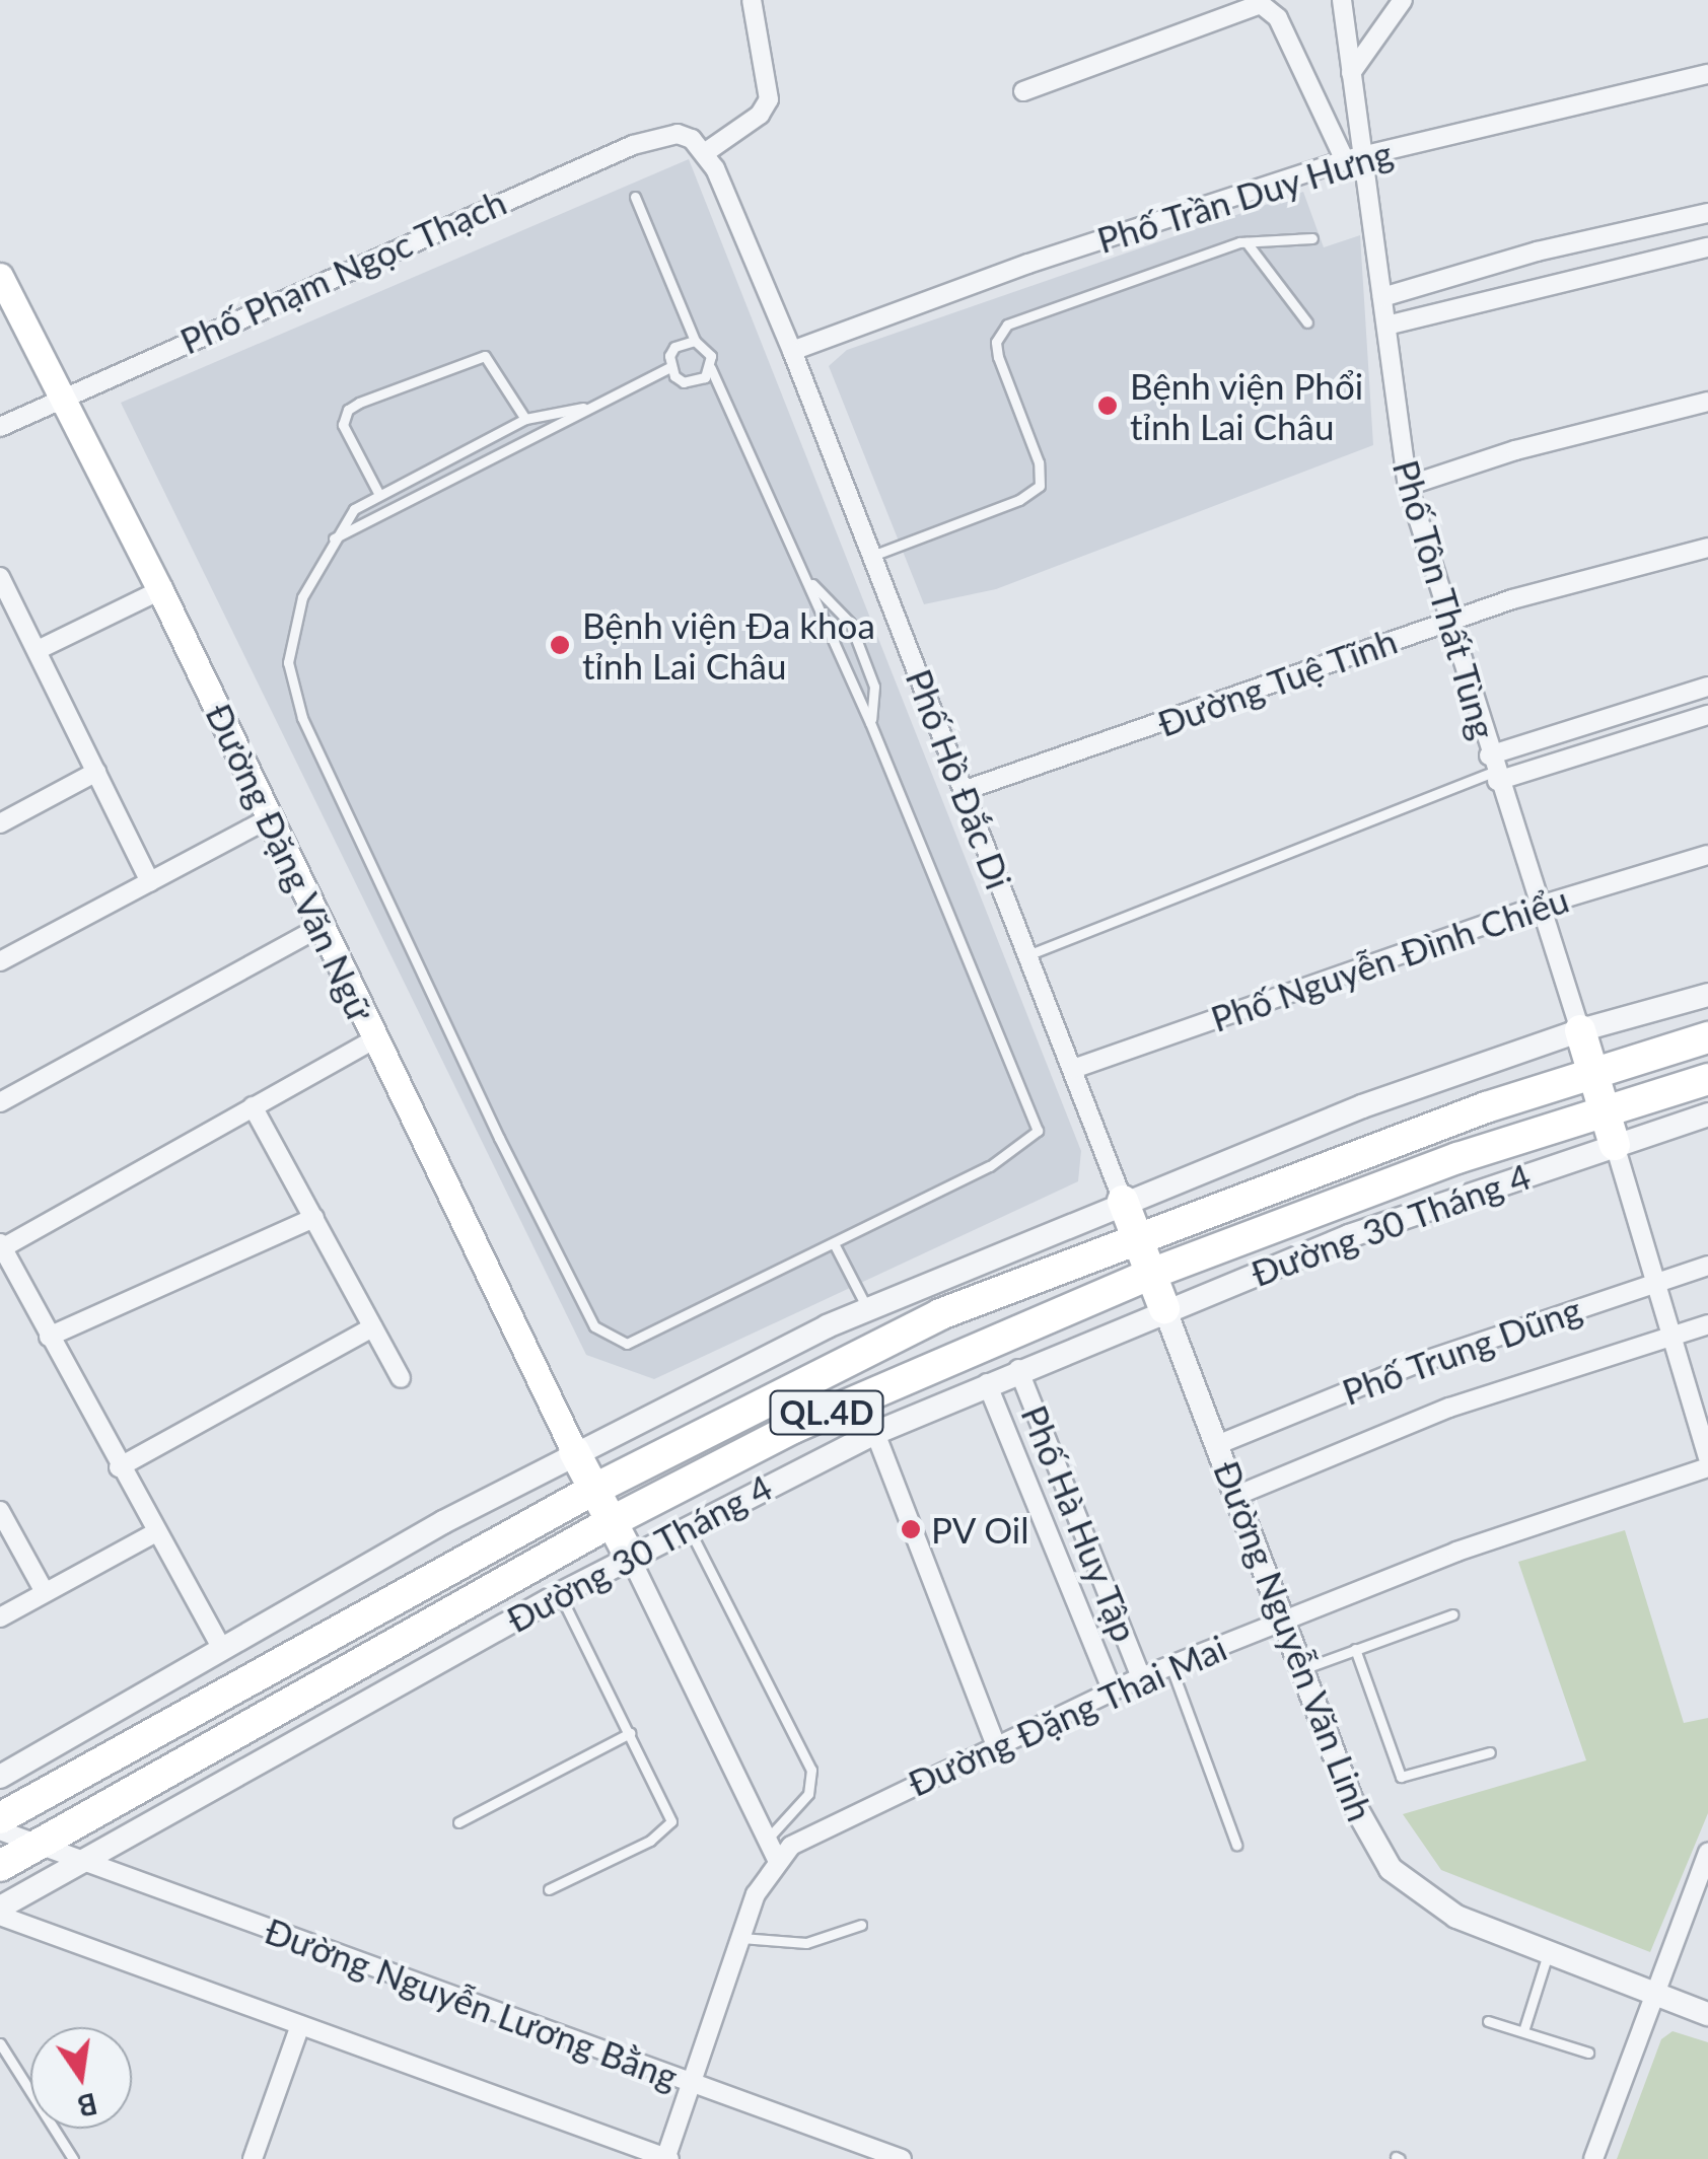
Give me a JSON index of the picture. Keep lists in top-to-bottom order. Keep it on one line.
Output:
{"streets":{"highway":["Đường 30 Tháng 4","QL.4D"],"main road":["Đường Đặng Văn Ngữ"],"street":["Phố Trần Duy Hưng","Phố Phạm Ngọc Thạch","Phố Tôn Thất Tùng","Đường Tuệ Tĩnh","Phố Hồ Đắc Di","Phố Nguyễn Đình Chiểu","Phố Trung Dũng","Phố Hà Huy Tập","Đường Nguyễn Văn Linh","Đường Đặng Thai Mai","Đường Nguyễn Lương Bằng"]},"crossings":[["Phố Trần Duy Hưng","Phố Tôn Thất Tùng"],["Phố Trần Duy Hưng","Phố Hồ Đắc Di"],["Phố Phạm Ngọc Thạch","Phố Hồ Đắc Di"],["Phố Phạm Ngọc Thạch","Đường Đặng Văn Ngữ"],["Phố Tôn Thất Tùng","Đường Tuệ Tĩnh"],["Phố Tôn Thất Tùng","Phố Nguyễn Đình Chiểu"],["Phố Tôn Thất Tùng","QL.4D"],["Đường Tuệ Tĩnh","Phố Hồ Đắc Di"],["Phố Hồ Đắc Di","Phố Nguyễn Đình Chiểu"],["Phố Hồ Đắc Di","QL.4D"],["Đường Đặng Văn Ngữ","QL.4D"],["Đường 30 Tháng 4","Phố Hà Huy Tập"],["Đường 30 Tháng 4","Đường Nguyễn Văn Linh"],["Đường 30 Tháng 4","Đường Nguyễn Lương Bằng"],["Phố Trung Dũng","Đường Nguyễn Văn Linh"],["Phố Hà Huy Tập","Đường Đặng Thai Mai"],["Đường Nguyễn Văn Linh","Đường Đặng Thai Mai"]],"places":["Bệnh viện Phổi tỉnh Lai Châu","Bệnh viện Đa khoa tỉnh Lai Châu","PV Oil"],"north":"bottom"}
